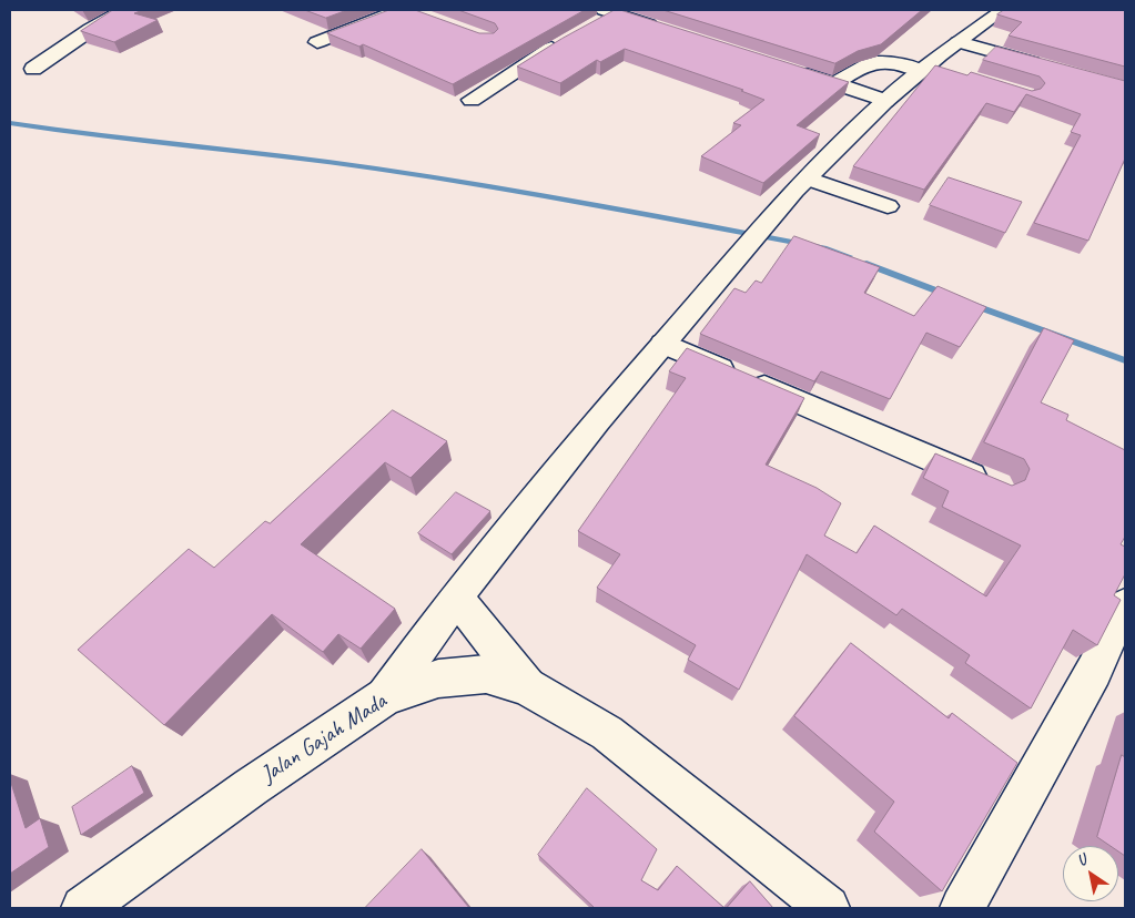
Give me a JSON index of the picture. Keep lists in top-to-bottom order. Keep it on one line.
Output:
{"streets":{"main road":["Jalan Gajah Mada"]},"north":"top left"}
